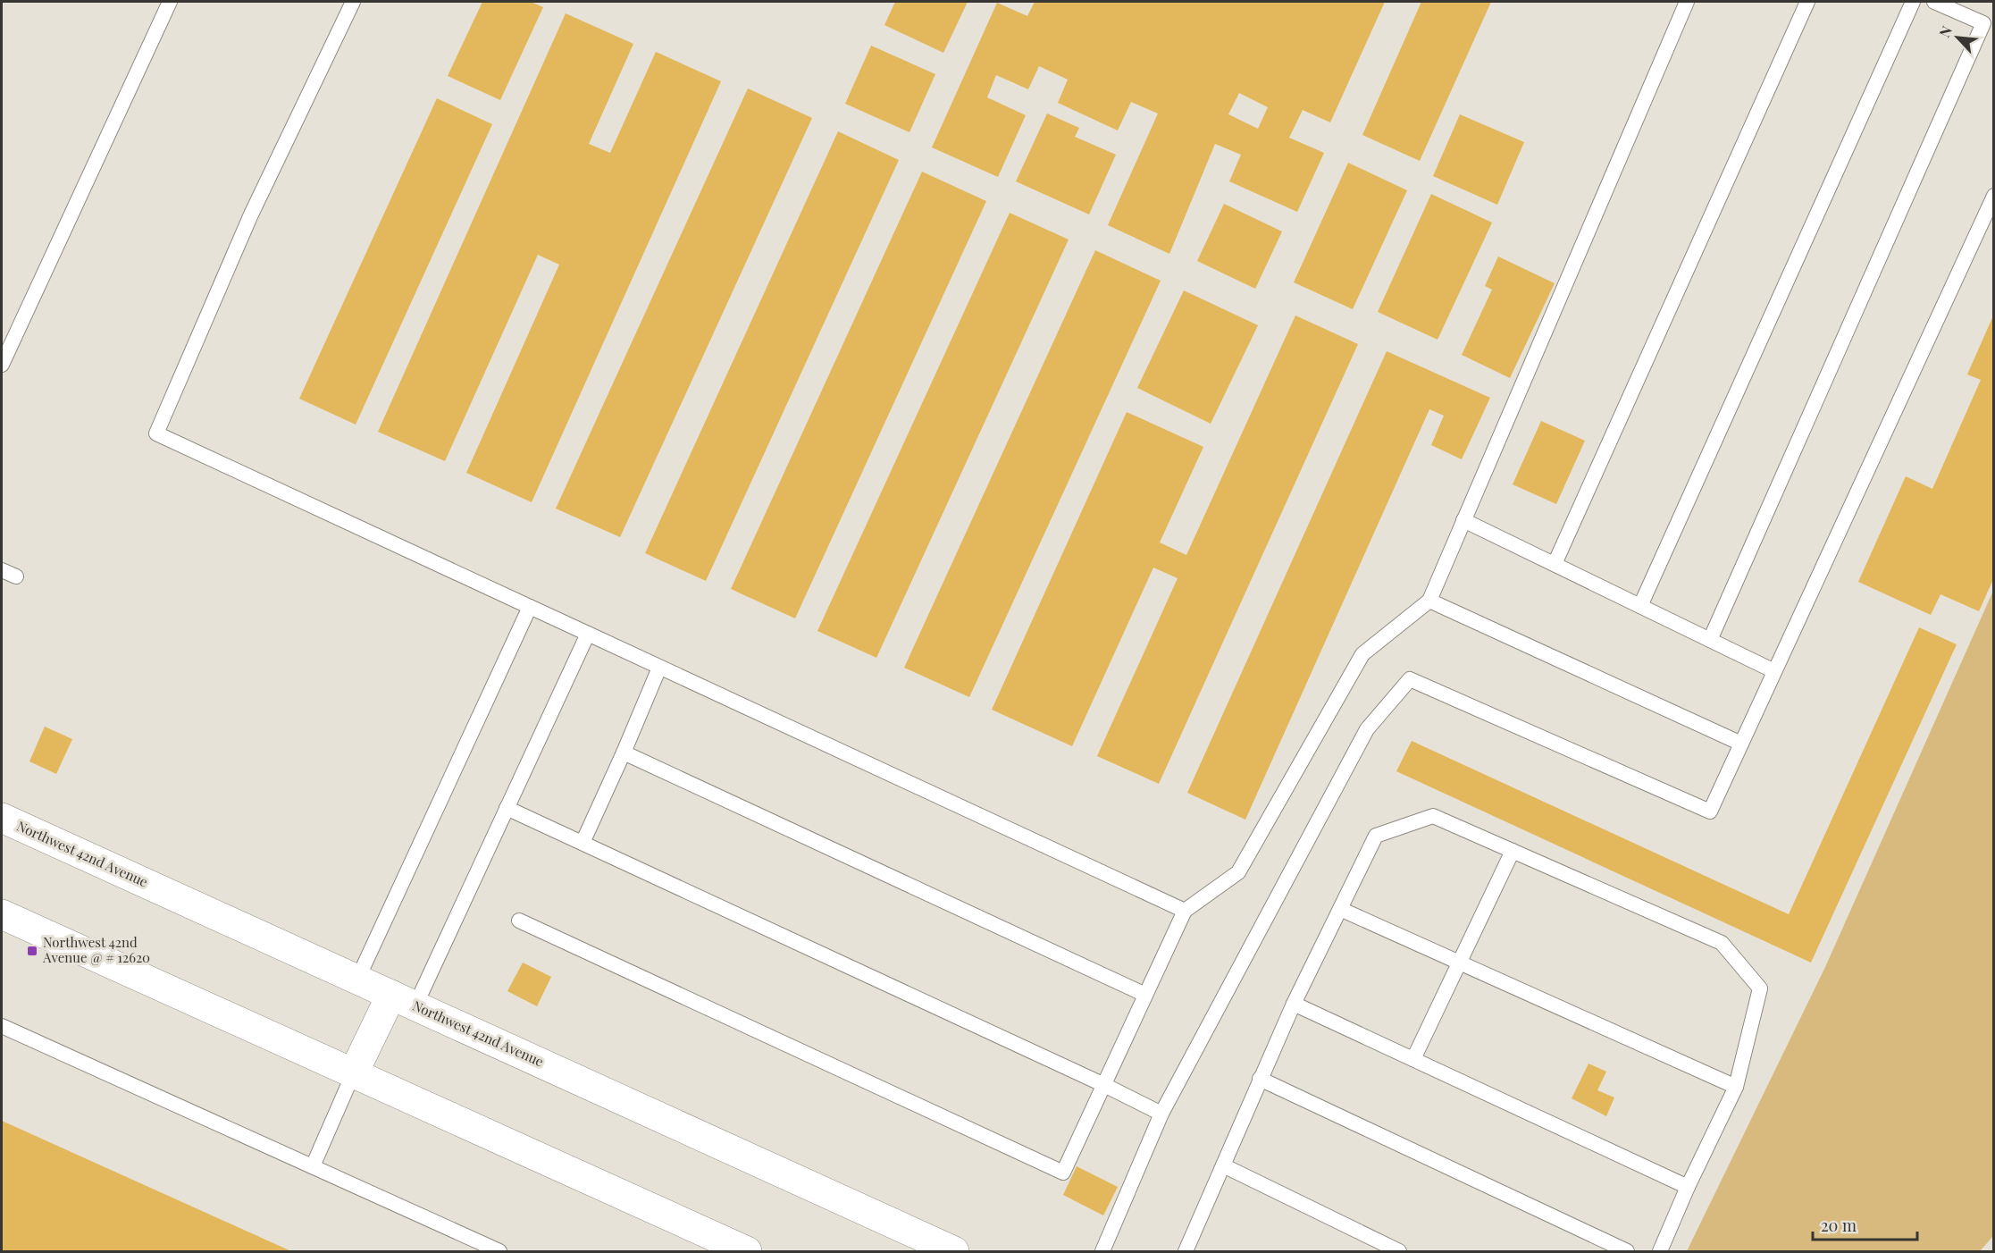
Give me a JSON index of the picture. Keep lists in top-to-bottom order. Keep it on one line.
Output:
{"streets":{"main road":["Northwest 42nd Avenue"]},"places":{"transit":["Northwest 42nd Avenue @ # 12620"]},"scale_bar":"20 m","north":"top left"}
